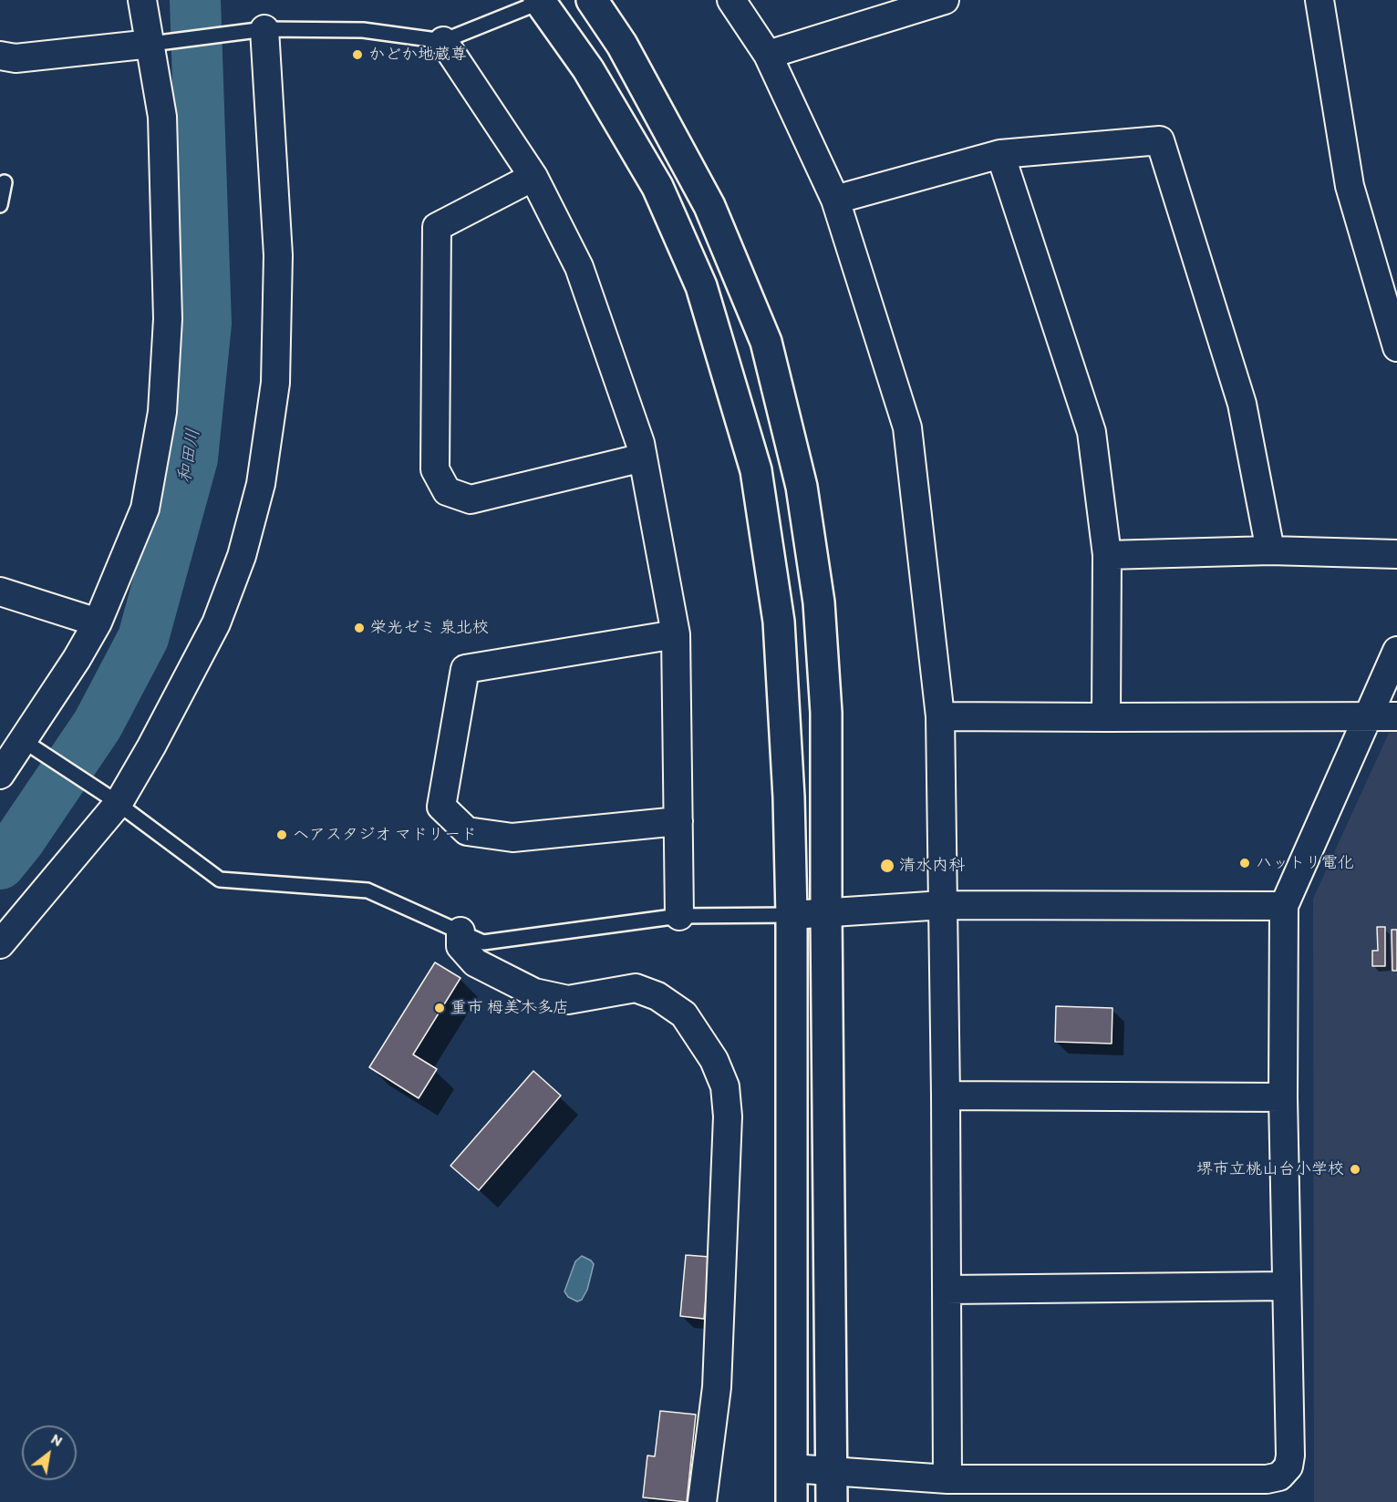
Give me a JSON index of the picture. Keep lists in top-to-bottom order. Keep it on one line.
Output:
{"water":["和田川"],"places":["かどか地蔵尊","栄光ゼミ 泉北校","ヘアスタジオ マドリード","ハットリ電化","清水内科","重市 栂美木多店","堺市立桃山台小学校"],"north":"top right"}
